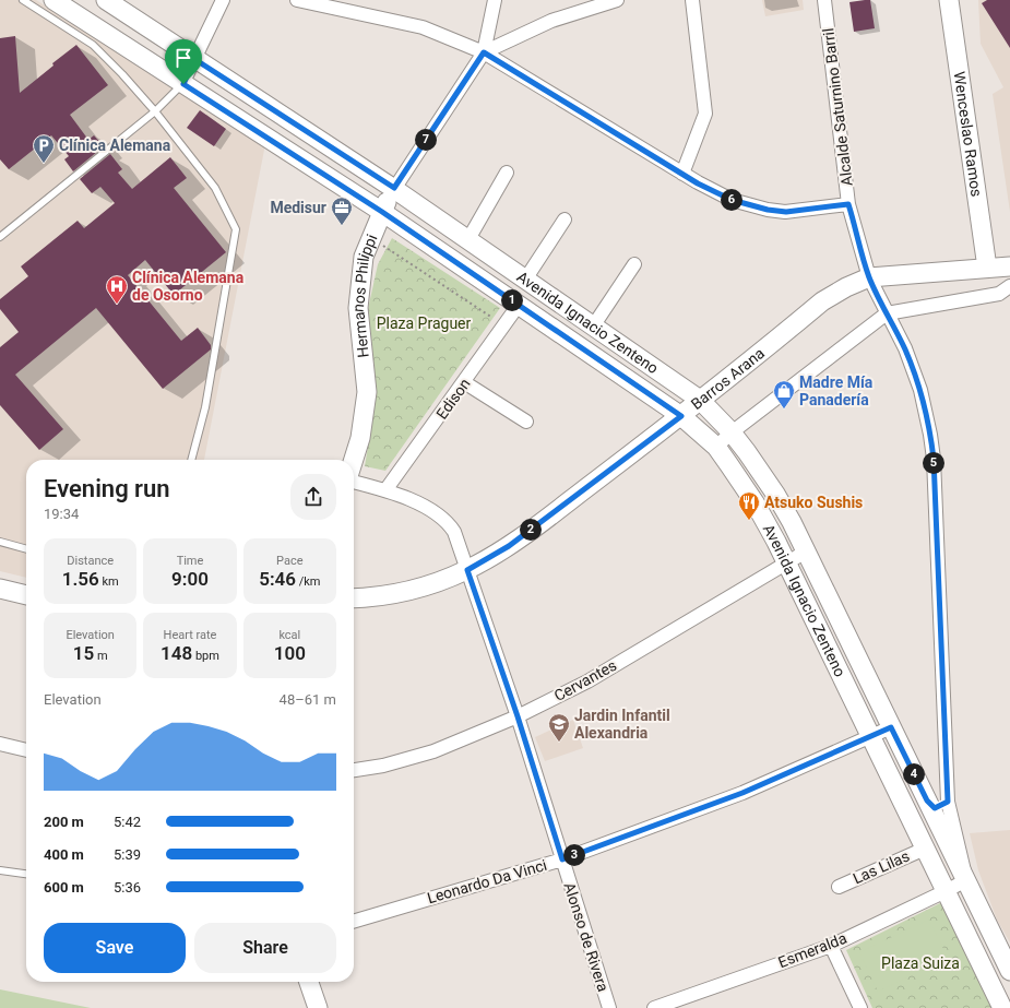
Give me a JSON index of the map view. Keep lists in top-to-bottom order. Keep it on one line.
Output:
{"streets":{"main road":["Wenceslao Ramos","Hermanos Philippi","Avenida Ignacio Zenteno","Barros Arana"],"street":["Alcalde Saturnino Barril","Edison","Cervantes","Las Lilas","Leonardo Da Vinci","Alonso de Rivera","Esmeralda"]},"crossings":[["Alcalde Saturnino Barril","Avenida Ignacio Zenteno"],["Alcalde Saturnino Barril","Barros Arana"],["Alcalde Saturnino Barril","Esmeralda"],["Wenceslao Ramos","Barros Arana"],["Hermanos Philippi","Avenida Ignacio Zenteno"],["Avenida Ignacio Zenteno","Barros Arana"],["Avenida Ignacio Zenteno","Edison"],["Avenida Ignacio Zenteno","Cervantes"],["Avenida Ignacio Zenteno","Las Lilas"],["Avenida Ignacio Zenteno","Leonardo Da Vinci"],["Avenida Ignacio Zenteno","Esmeralda"],["Barros Arana","Alonso de Rivera"],["Edison","Alonso de Rivera"],["Cervantes","Alonso de Rivera"],["Leonardo Da Vinci","Alonso de Rivera"]],"parks":["Plaza Praguer","Plaza Suiza"],"places":{"parking":["Clínica Alemana"],"office":["Medisur"],"hospital":["Clínica Alemana de Osorno"],"shop":["Madre Mía Panadería"],"restaurant":["Atsuko Sushis"],"school or university":["Jardin Infantil Alexandria"]},"page":{"pins":["7","6","1","5","2","4","3"],"heading":["Evening run","19:34"],"stats":[["Distance","1.56 km"],["Time","9:00"],["Pace","5:46 /km"],["Elevation","15 m"],["Heart rate","148 bpm"],["kcal","100"]],"chart":["Elevation","48–61 m"],"list":[{"name":"200 m","note":"5:42"},{"name":"400 m","note":"5:39"},{"name":"600 m","note":"5:36"}],"buttons":["Save","Share"]}}
